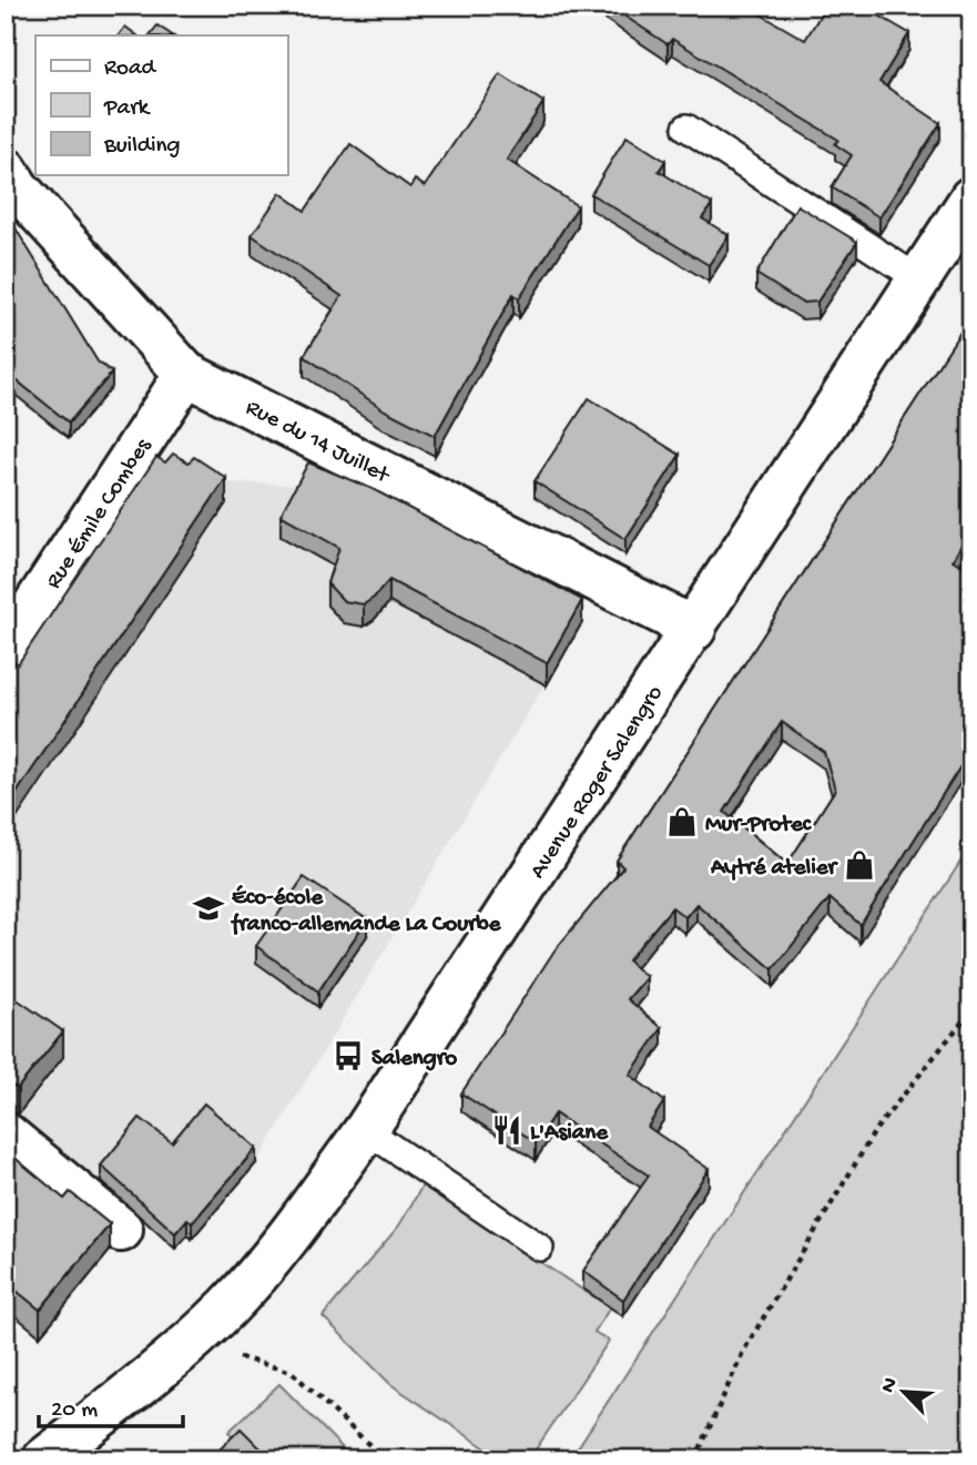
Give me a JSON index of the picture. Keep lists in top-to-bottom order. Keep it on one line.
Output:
{"streets":{"main road":["Rue du 14 Juillet","Rue Émile Combes","Avenue Roger Salengro"]},"crossings":[["Rue du 14 Juillet","Rue Émile Combes"],["Rue du 14 Juillet","Avenue Roger Salengro"]],"places":{"shop":["Mur-Protec","Aytré atelier"],"school or university":["Éco-école franco-allemande La Courbe"],"bus stop":["Salengro"],"restaurant":["L'Asiane"]},"legend":["Road","Park","Building"],"scale_bar":"20 m","north":"top left"}
